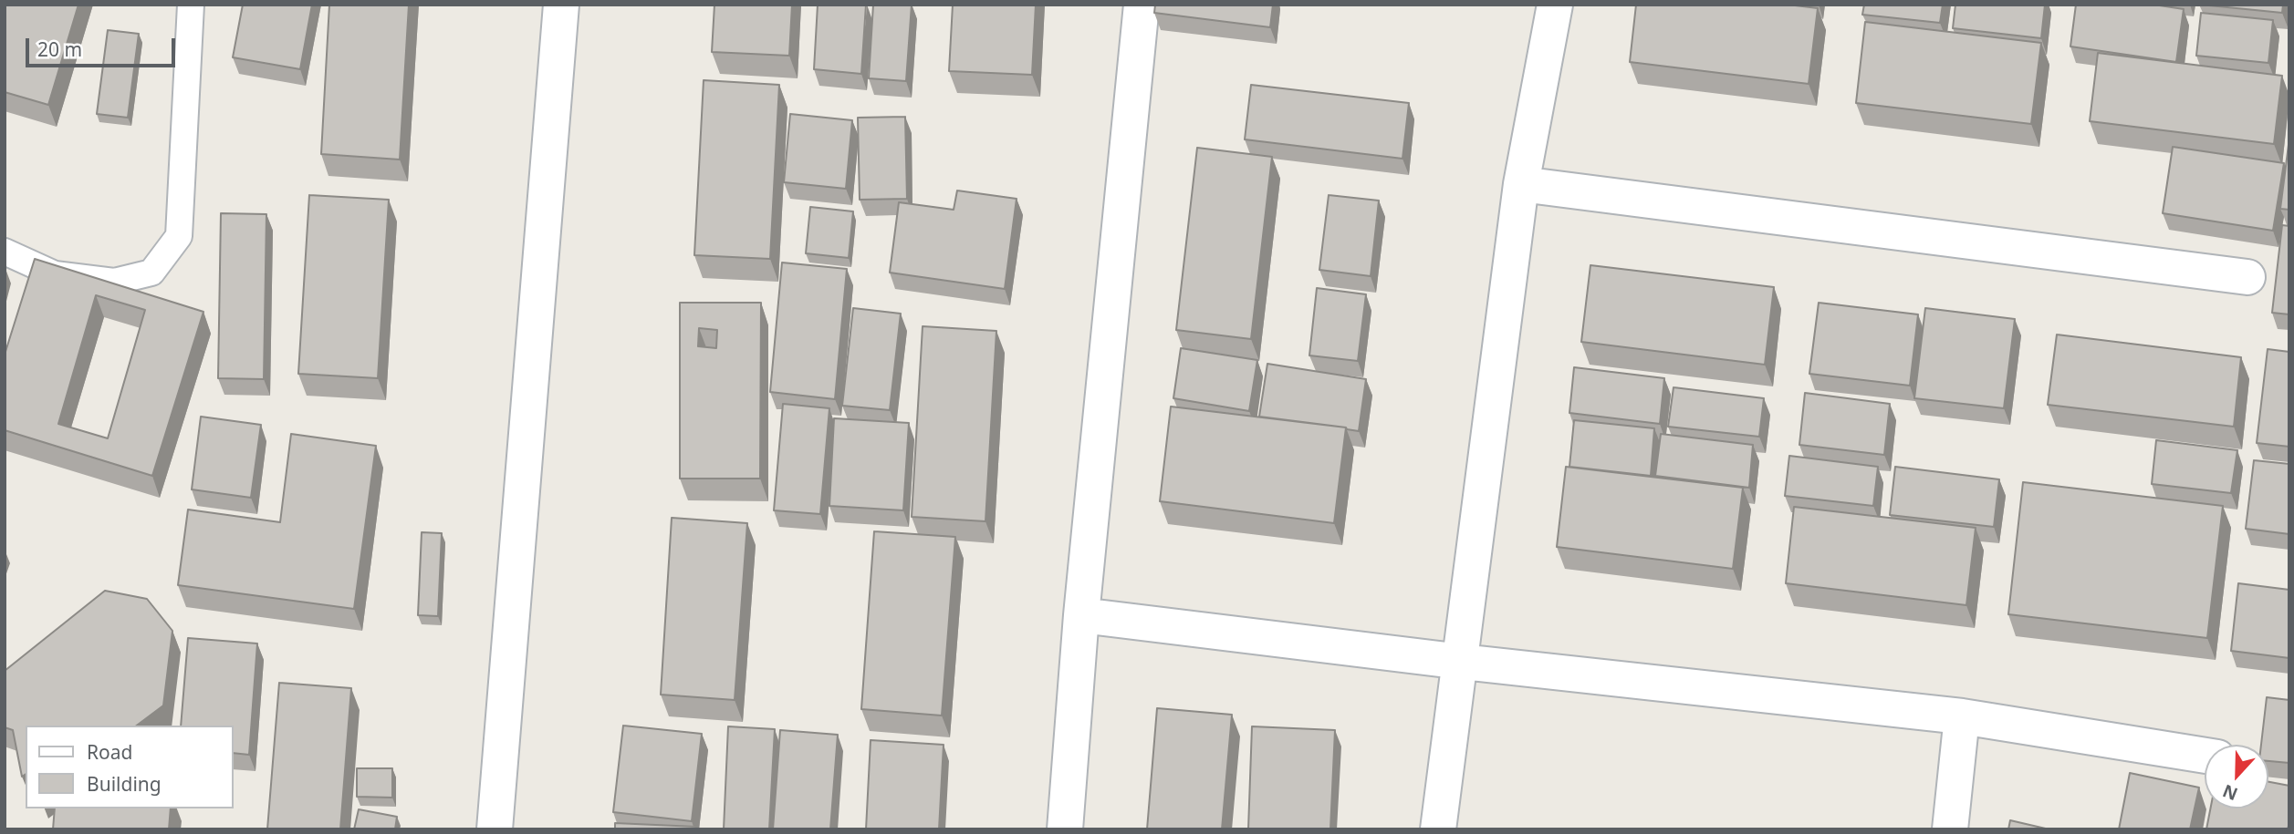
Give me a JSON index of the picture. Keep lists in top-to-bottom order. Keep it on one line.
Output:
{"legend":["Road","Building"],"scale_bar":"20 m","north":"bottom"}
